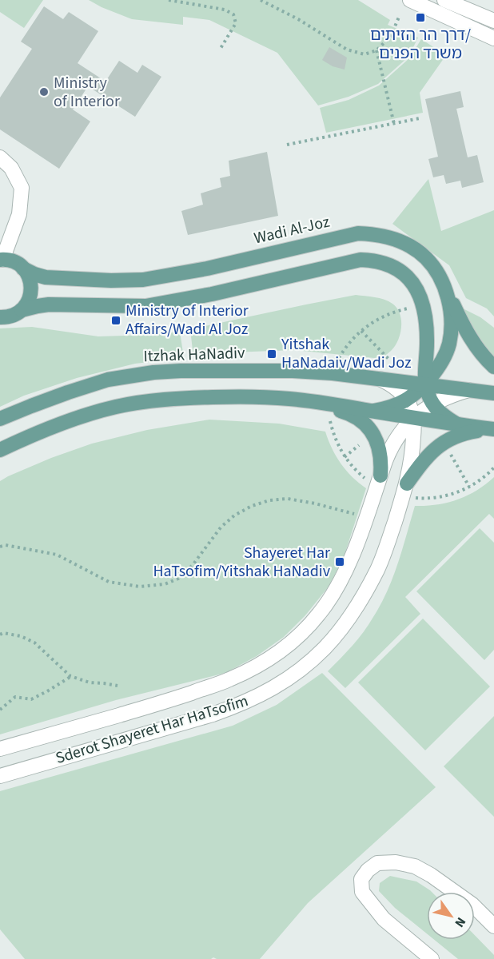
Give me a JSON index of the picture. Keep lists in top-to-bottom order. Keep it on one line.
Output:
{"streets":{"main road":["Wadi Al-Joz","Itzhak HaNadiv"],"street":["Sderot Shayeret Har HaTsofim"]},"crossings":[["Wadi Al-Joz","Itzhak HaNadiv"],["Wadi Al-Joz","Sderot Shayeret Har HaTsofim"],["Itzhak HaNadiv","Sderot Shayeret Har HaTsofim"]],"places":{"transit":["דרך הר הזיתים/ משרד הפנים","Ministry of Interior Affairs/Wadi Al Joz","Yitshak HaNadaiv/Wadi Joz","Shayeret Har HaTsofim/Yitshak HaNadiv"],"other":["Ministry of Interior"]},"north":"bottom right"}
